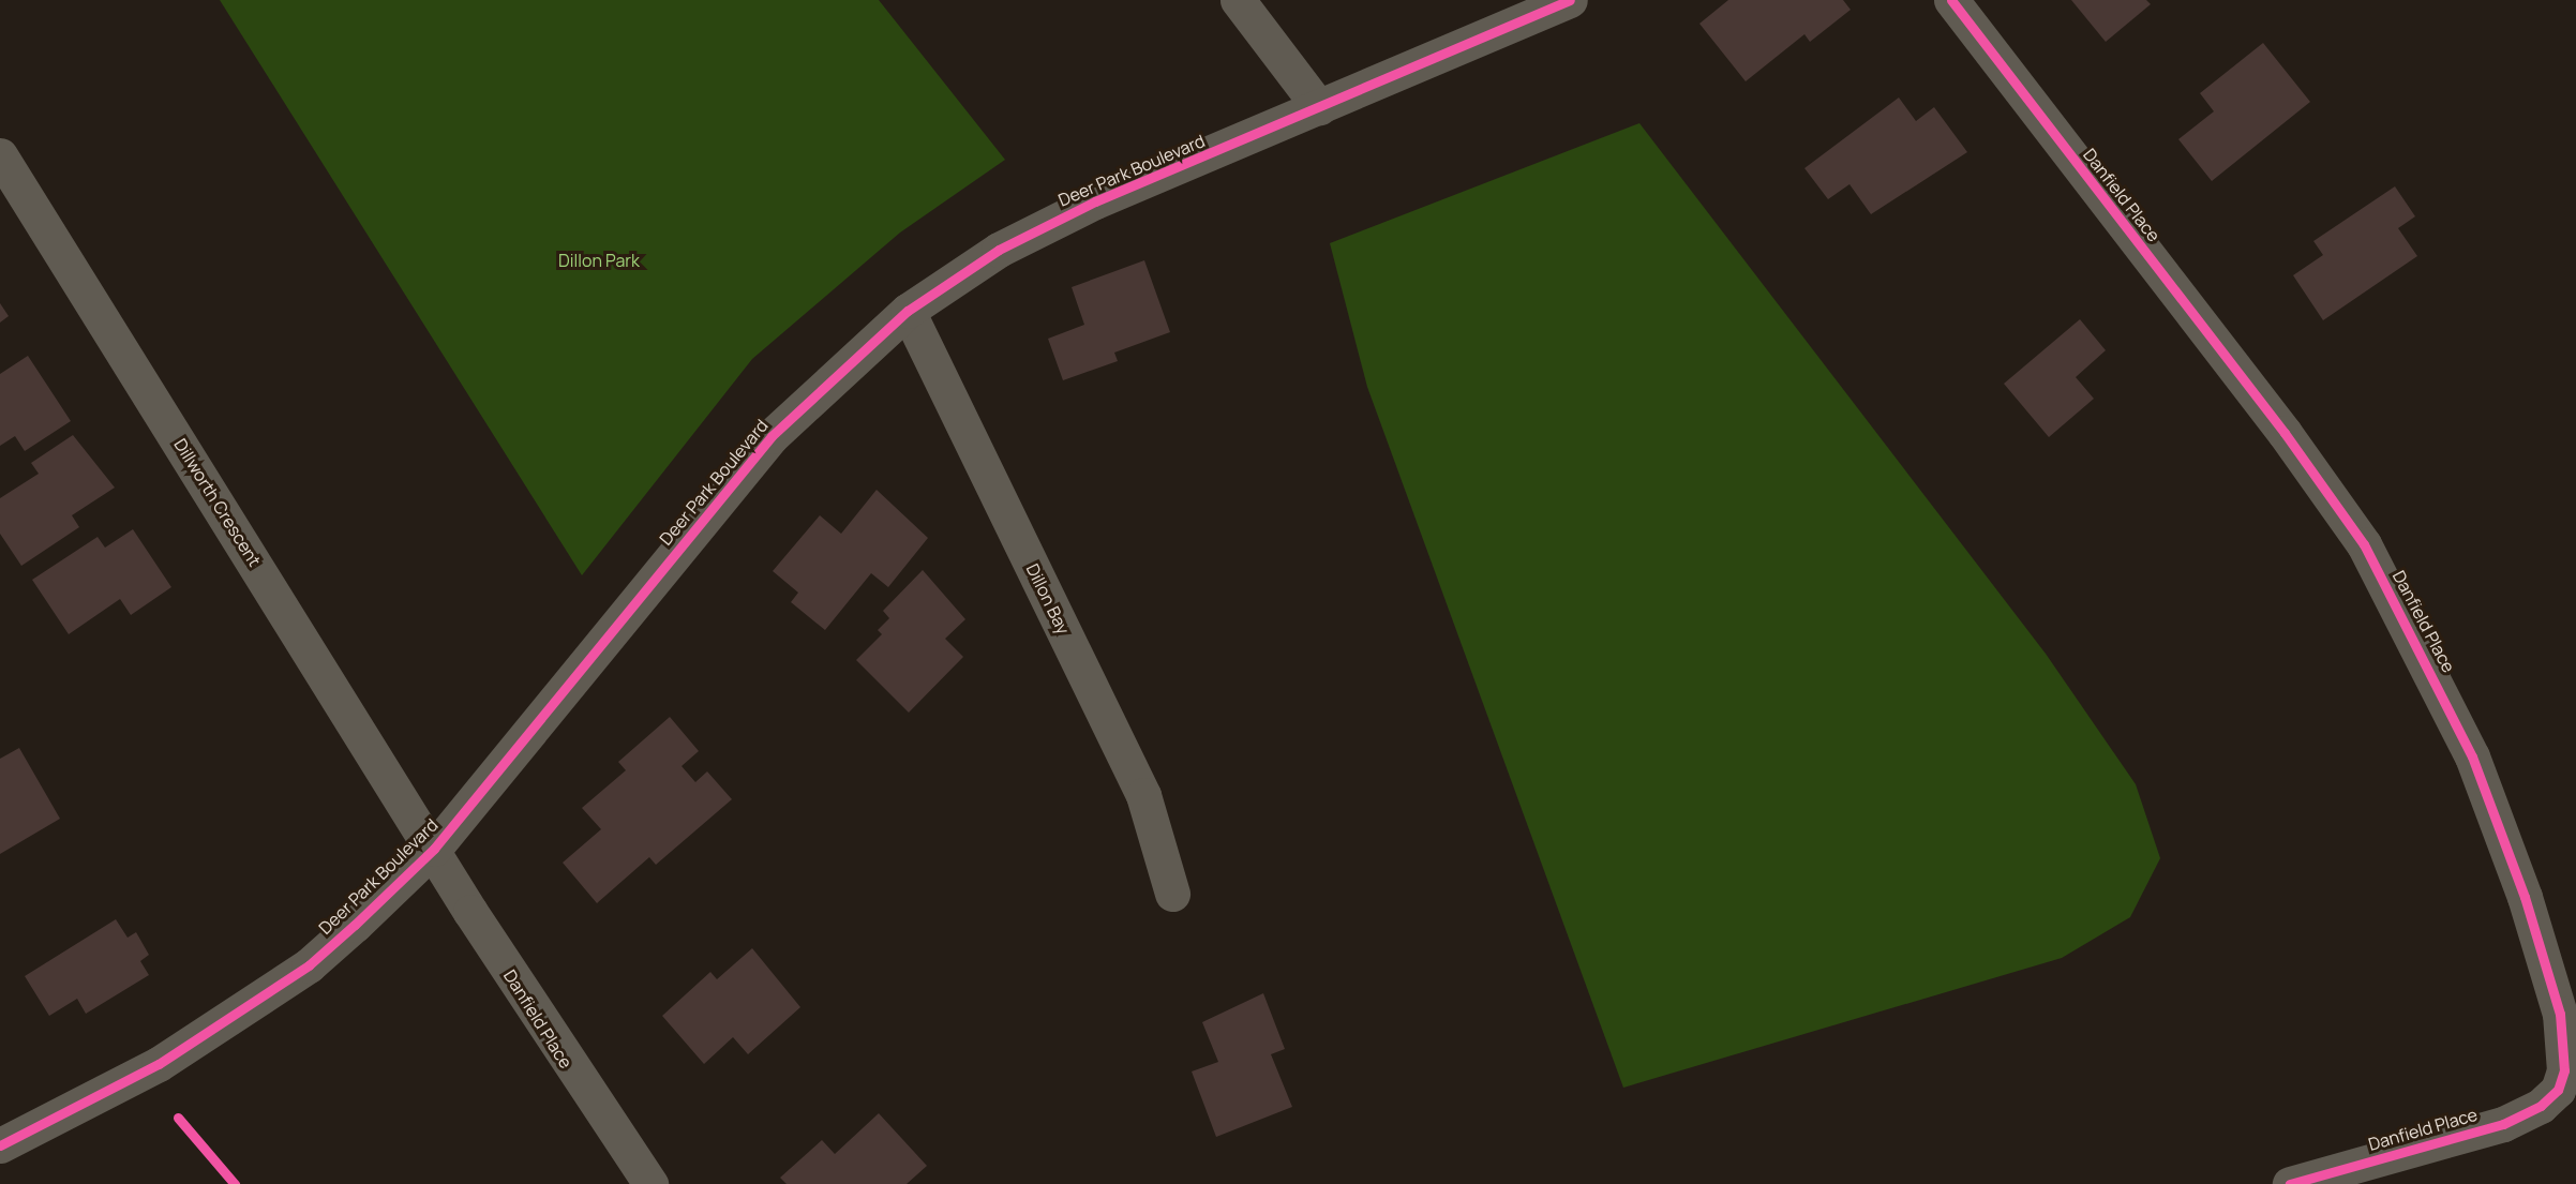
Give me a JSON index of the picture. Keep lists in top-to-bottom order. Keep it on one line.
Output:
{"streets":{"street":["Deer Park Boulevard","Danfield Place","Dillworth Crescent","Dillon Bay"]},"crossings":[["Deer Park Boulevard","Danfield Place"],["Deer Park Boulevard","Dillworth Crescent"],["Deer Park Boulevard","Dillon Bay"],["Danfield Place","Dillworth Crescent"]],"parks":["Dillon Park"]}
